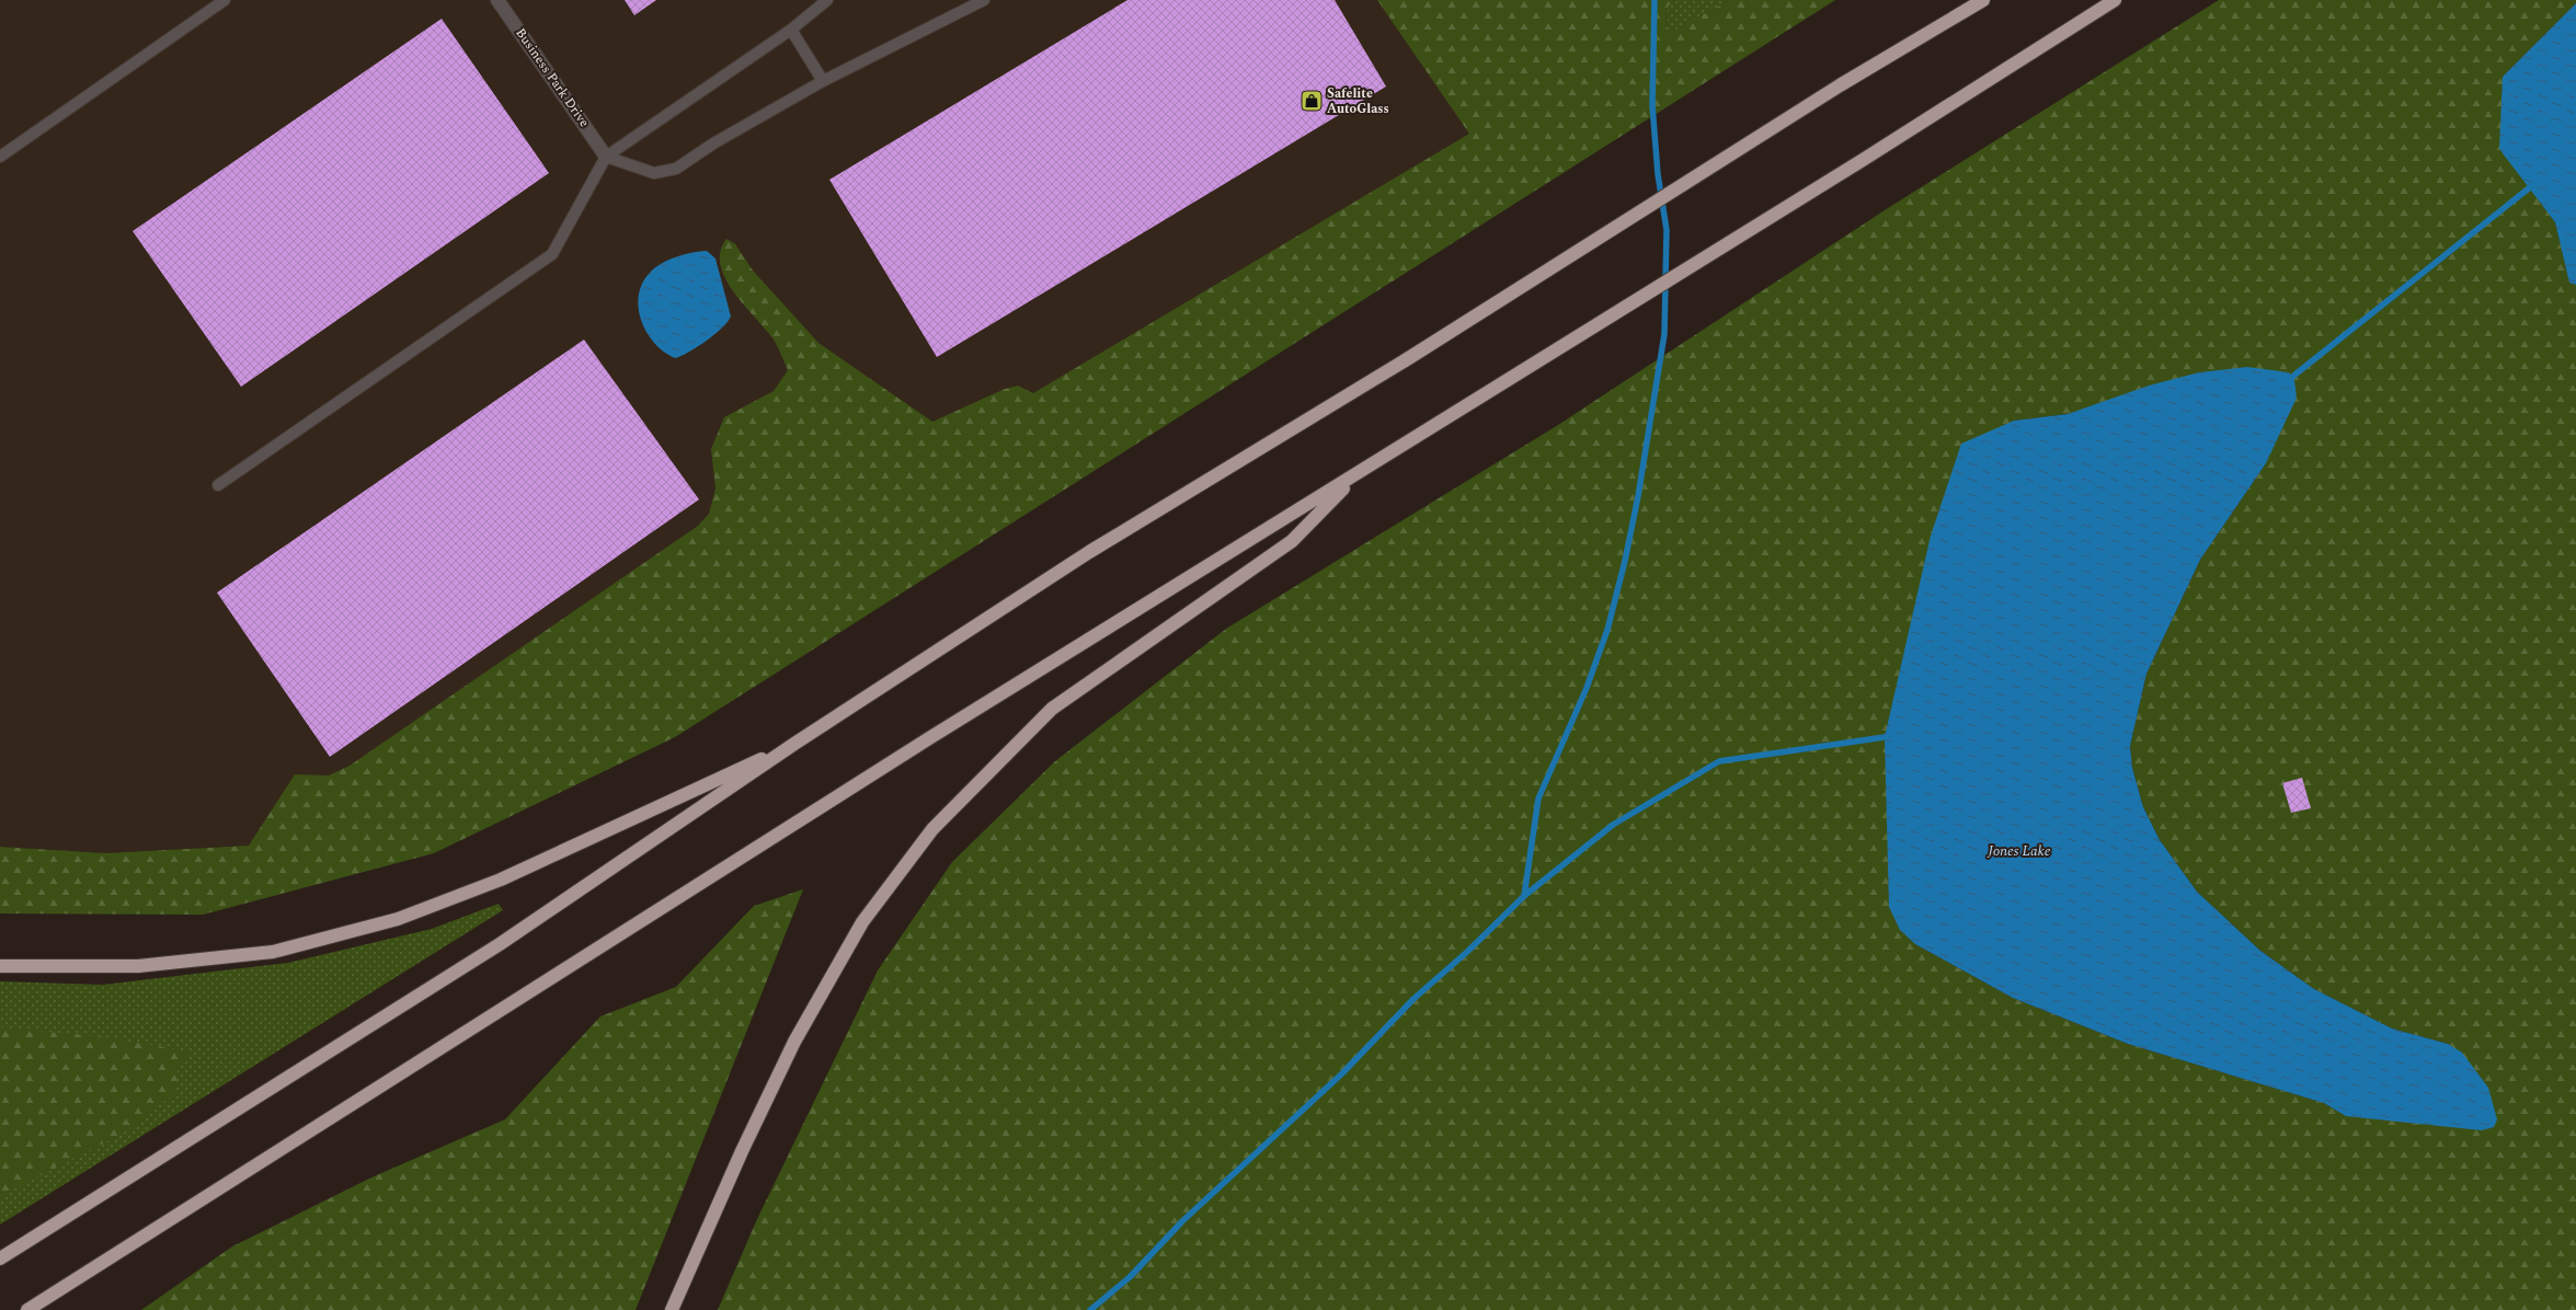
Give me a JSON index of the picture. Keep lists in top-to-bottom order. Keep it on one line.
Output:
{"streets":{"street":["Business Park Drive"]},"water":["Jones Lake"],"places":{"shop":["Safelite AutoGlass"]}}
